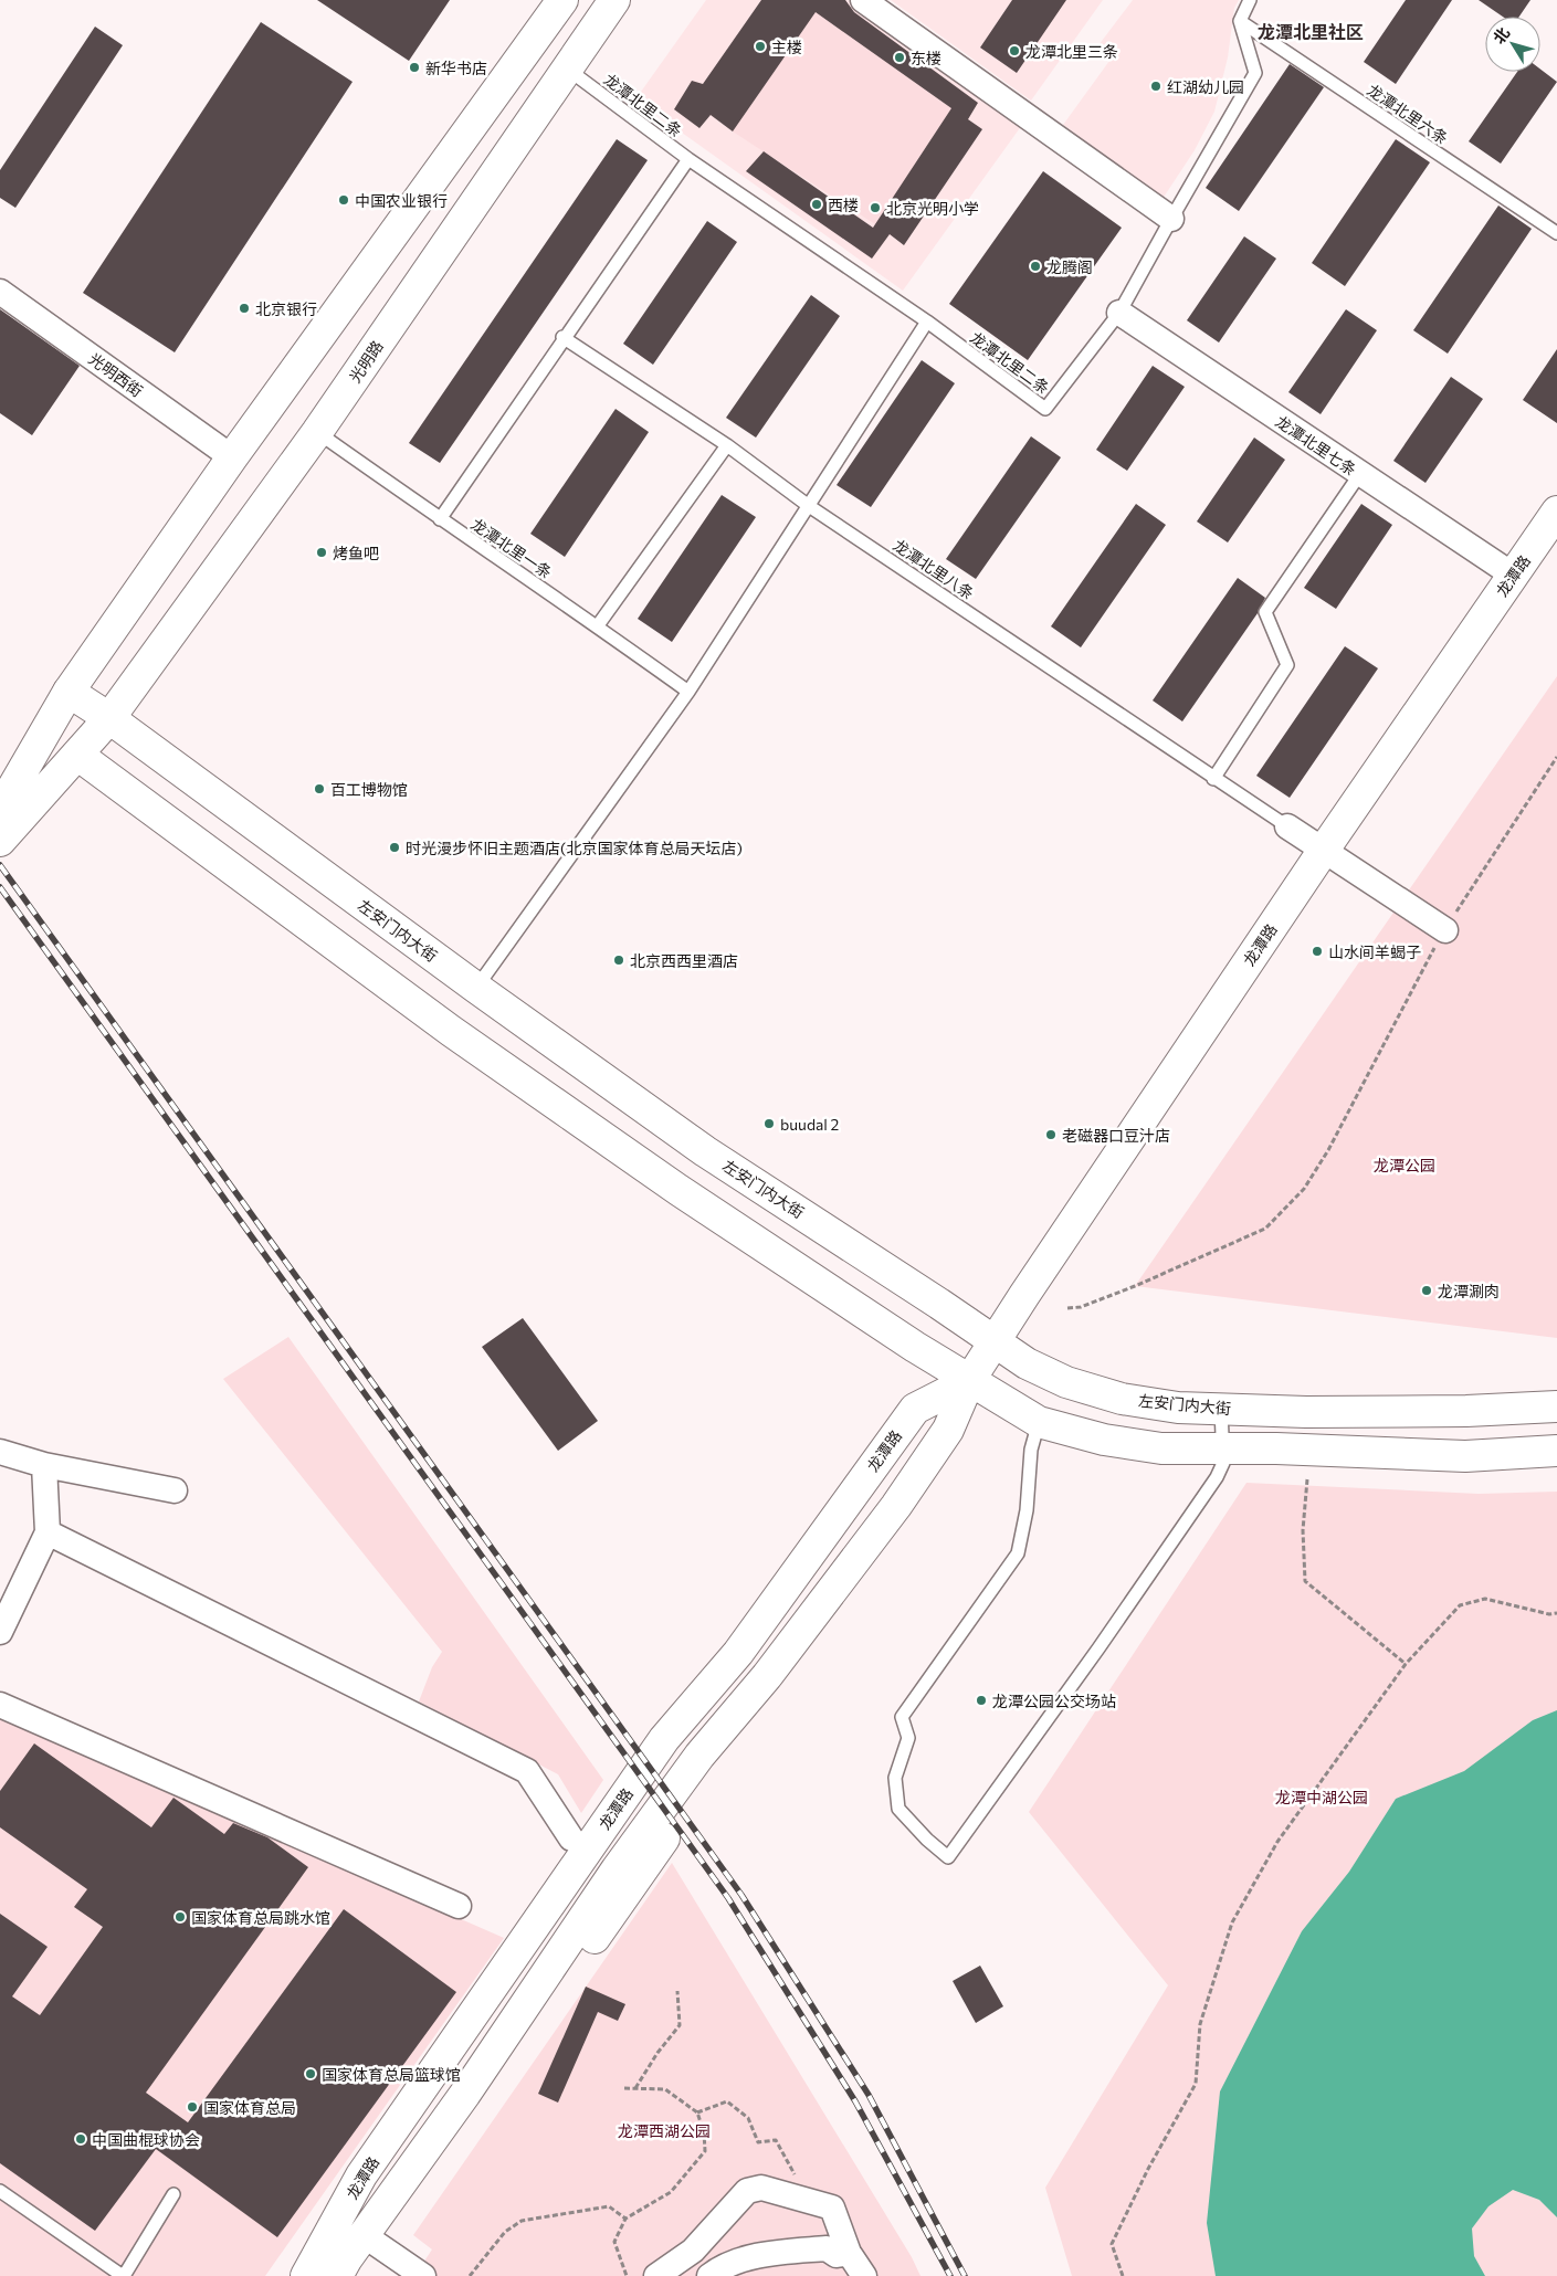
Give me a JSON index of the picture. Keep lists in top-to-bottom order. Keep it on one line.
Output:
{"streets":{"street":["光明路","光明西街","龙潭北里七条","龙潭路","左安门内大街"],"lane":["龙潭北里二条","龙潭北里六条","龙潭北里一条","龙潭北里八条"]},"crossings":[["龙潭北里二条","龙潭北里六条"],["龙潭北里二条","光明路"],["龙潭北里二条","龙潭北里七条"],["光明路","龙潭北里一条"],["光明路","左安门内大街"],["龙潭北里七条","龙潭路"],["龙潭路","左安门内大街"]],"districts":["龙潭北里社区"],"parks":["龙潭公园","龙潭中湖公园","龙潭西湖公园"],"places":["主楼","龙潭北里三条","东楼","新华书店","红湖幼儿园","中国农业银行","西楼","北京光明小学","龙腾阁","北京银行","烤鱼吧","百工博物馆","时光漫步怀旧主题酒店(北京国家体育总局天坛店)","山水间羊蝎子","北京西西里酒店","buudal 2","老磁器口豆汁店","龙潭涮肉","龙潭公园公交场站","国家体育总局跳水馆","国家体育总局篮球馆","国家体育总局","中国曲棍球协会"],"north":"top left"}
